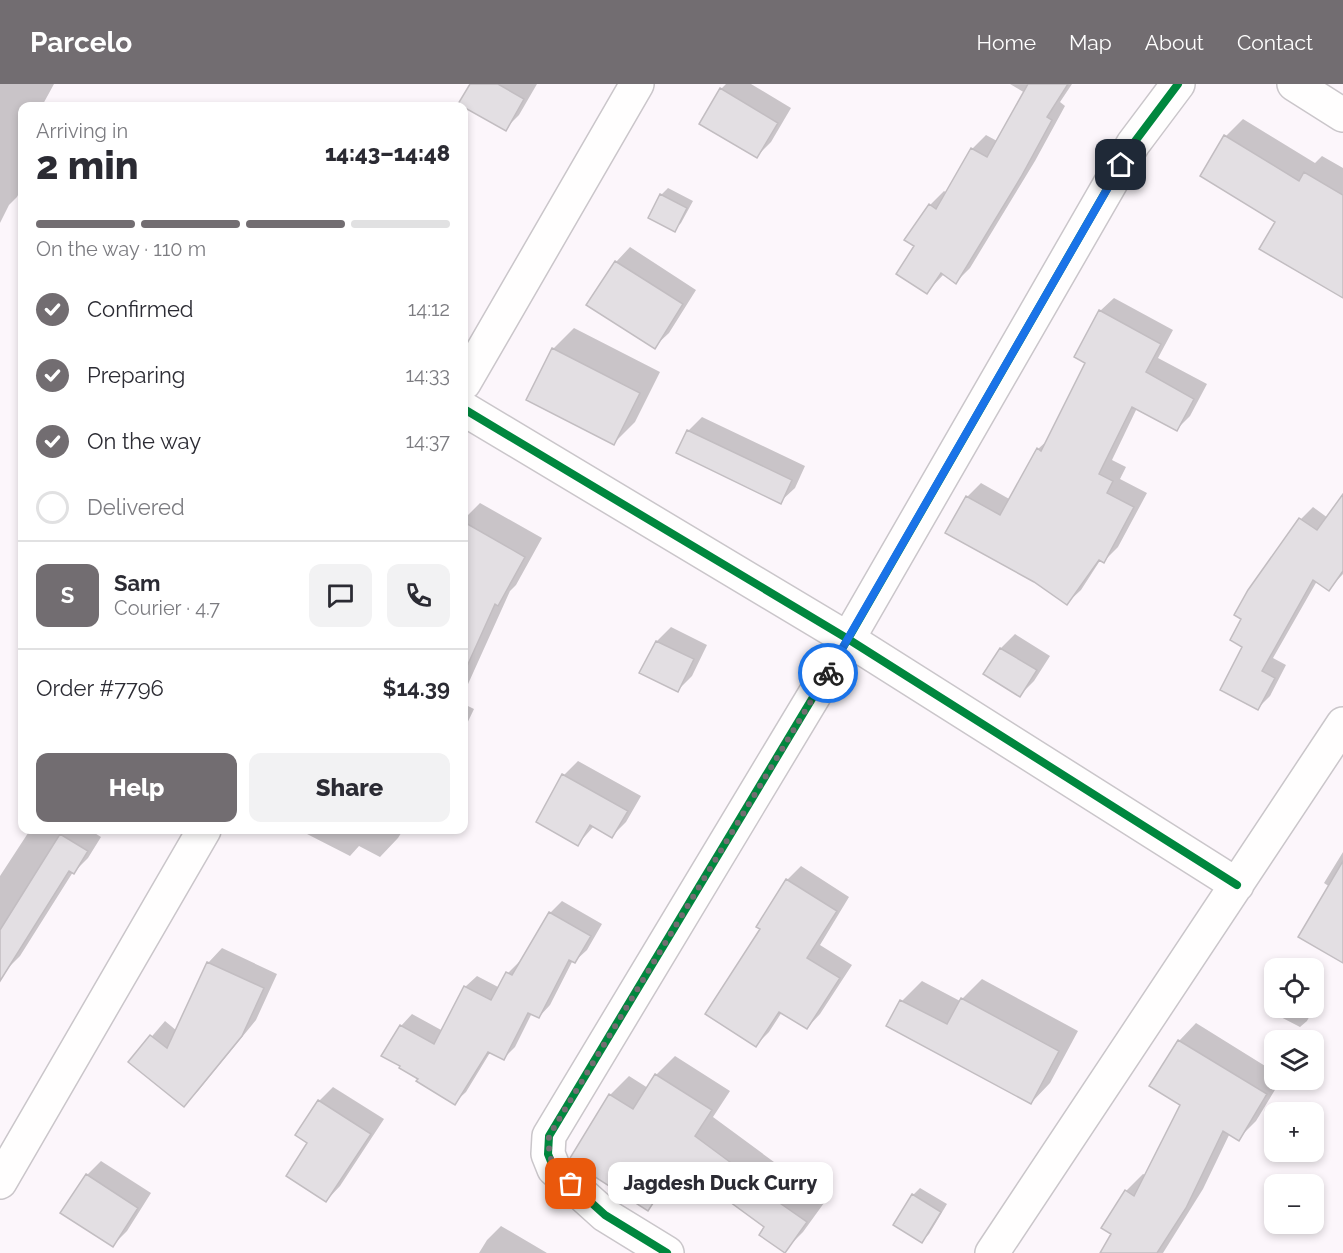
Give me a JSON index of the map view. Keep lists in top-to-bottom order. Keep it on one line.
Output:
{"places":["Jagdesh Duck Curry"],"page":{"header":"Parcelo","nav":["Home","Map","About","Contact"],"heading":["2 min","Arriving in","14:43–14:48"],"panel":["Sam","Courier · 4.7","Order #7796","$14.39"],"bar":"On the way · 110 m","list":[["Confirmed","14:12"],["Preparing","14:33"],["On the way","14:37"],"Delivered"],"round":"S","buttons":["Help","Share"],"map_buttons":["+","−"],"bubble":"Jagdesh Duck Curry"}}
